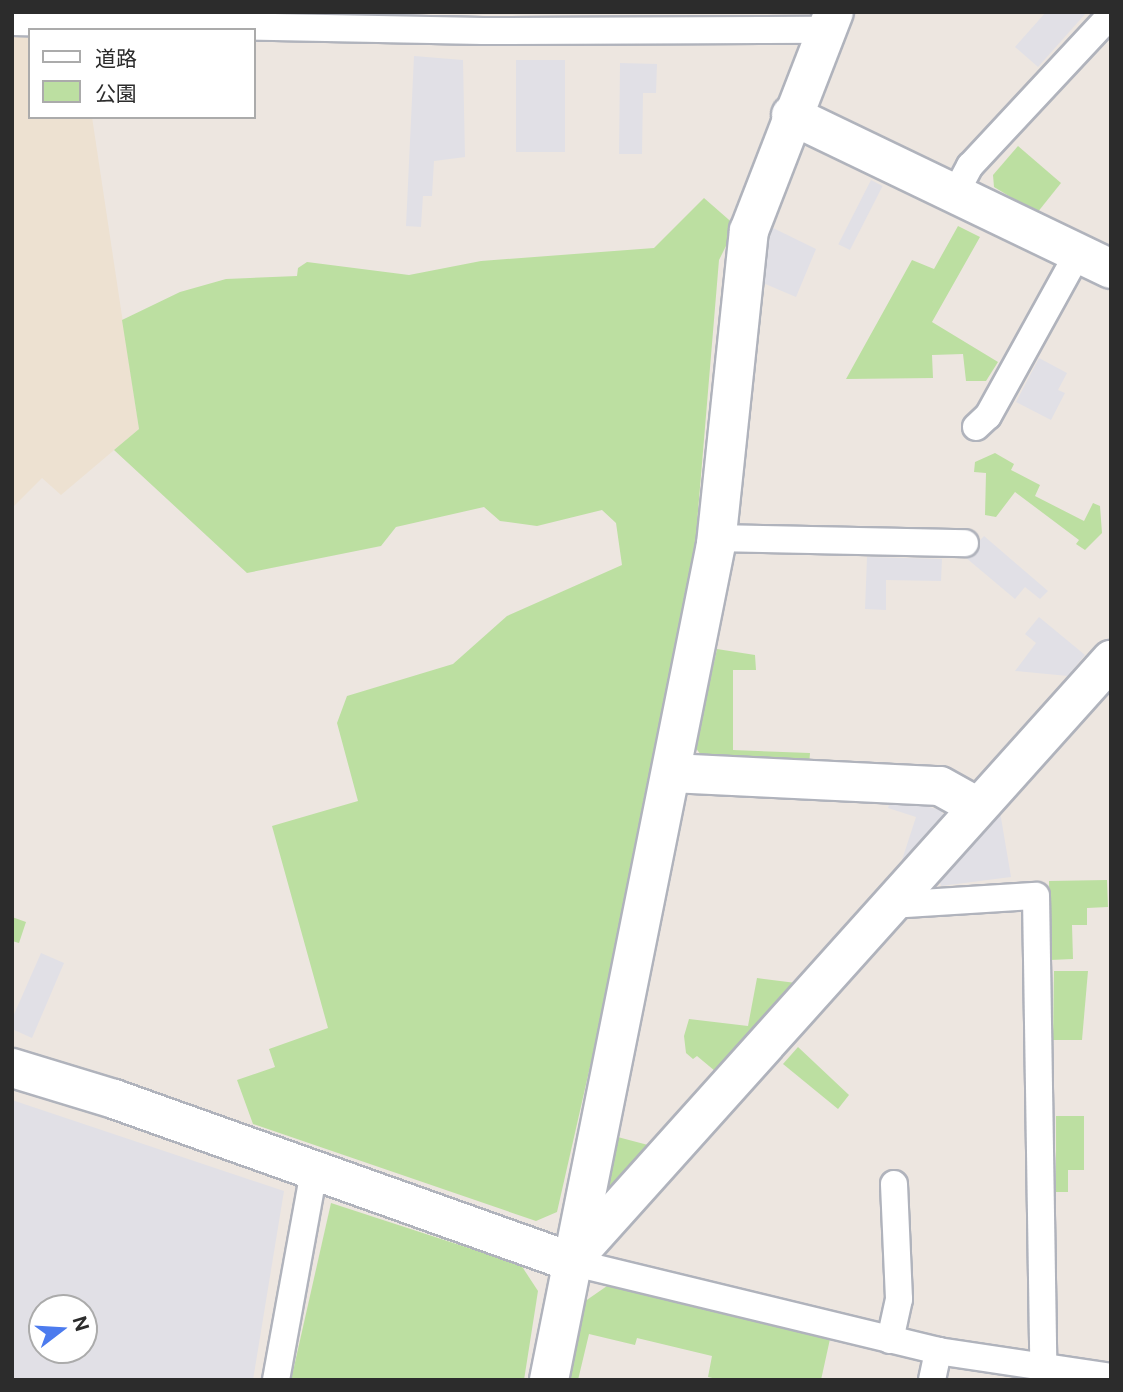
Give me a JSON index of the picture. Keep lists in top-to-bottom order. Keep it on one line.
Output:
{"legend":["道路","公園"],"north":"right"}
